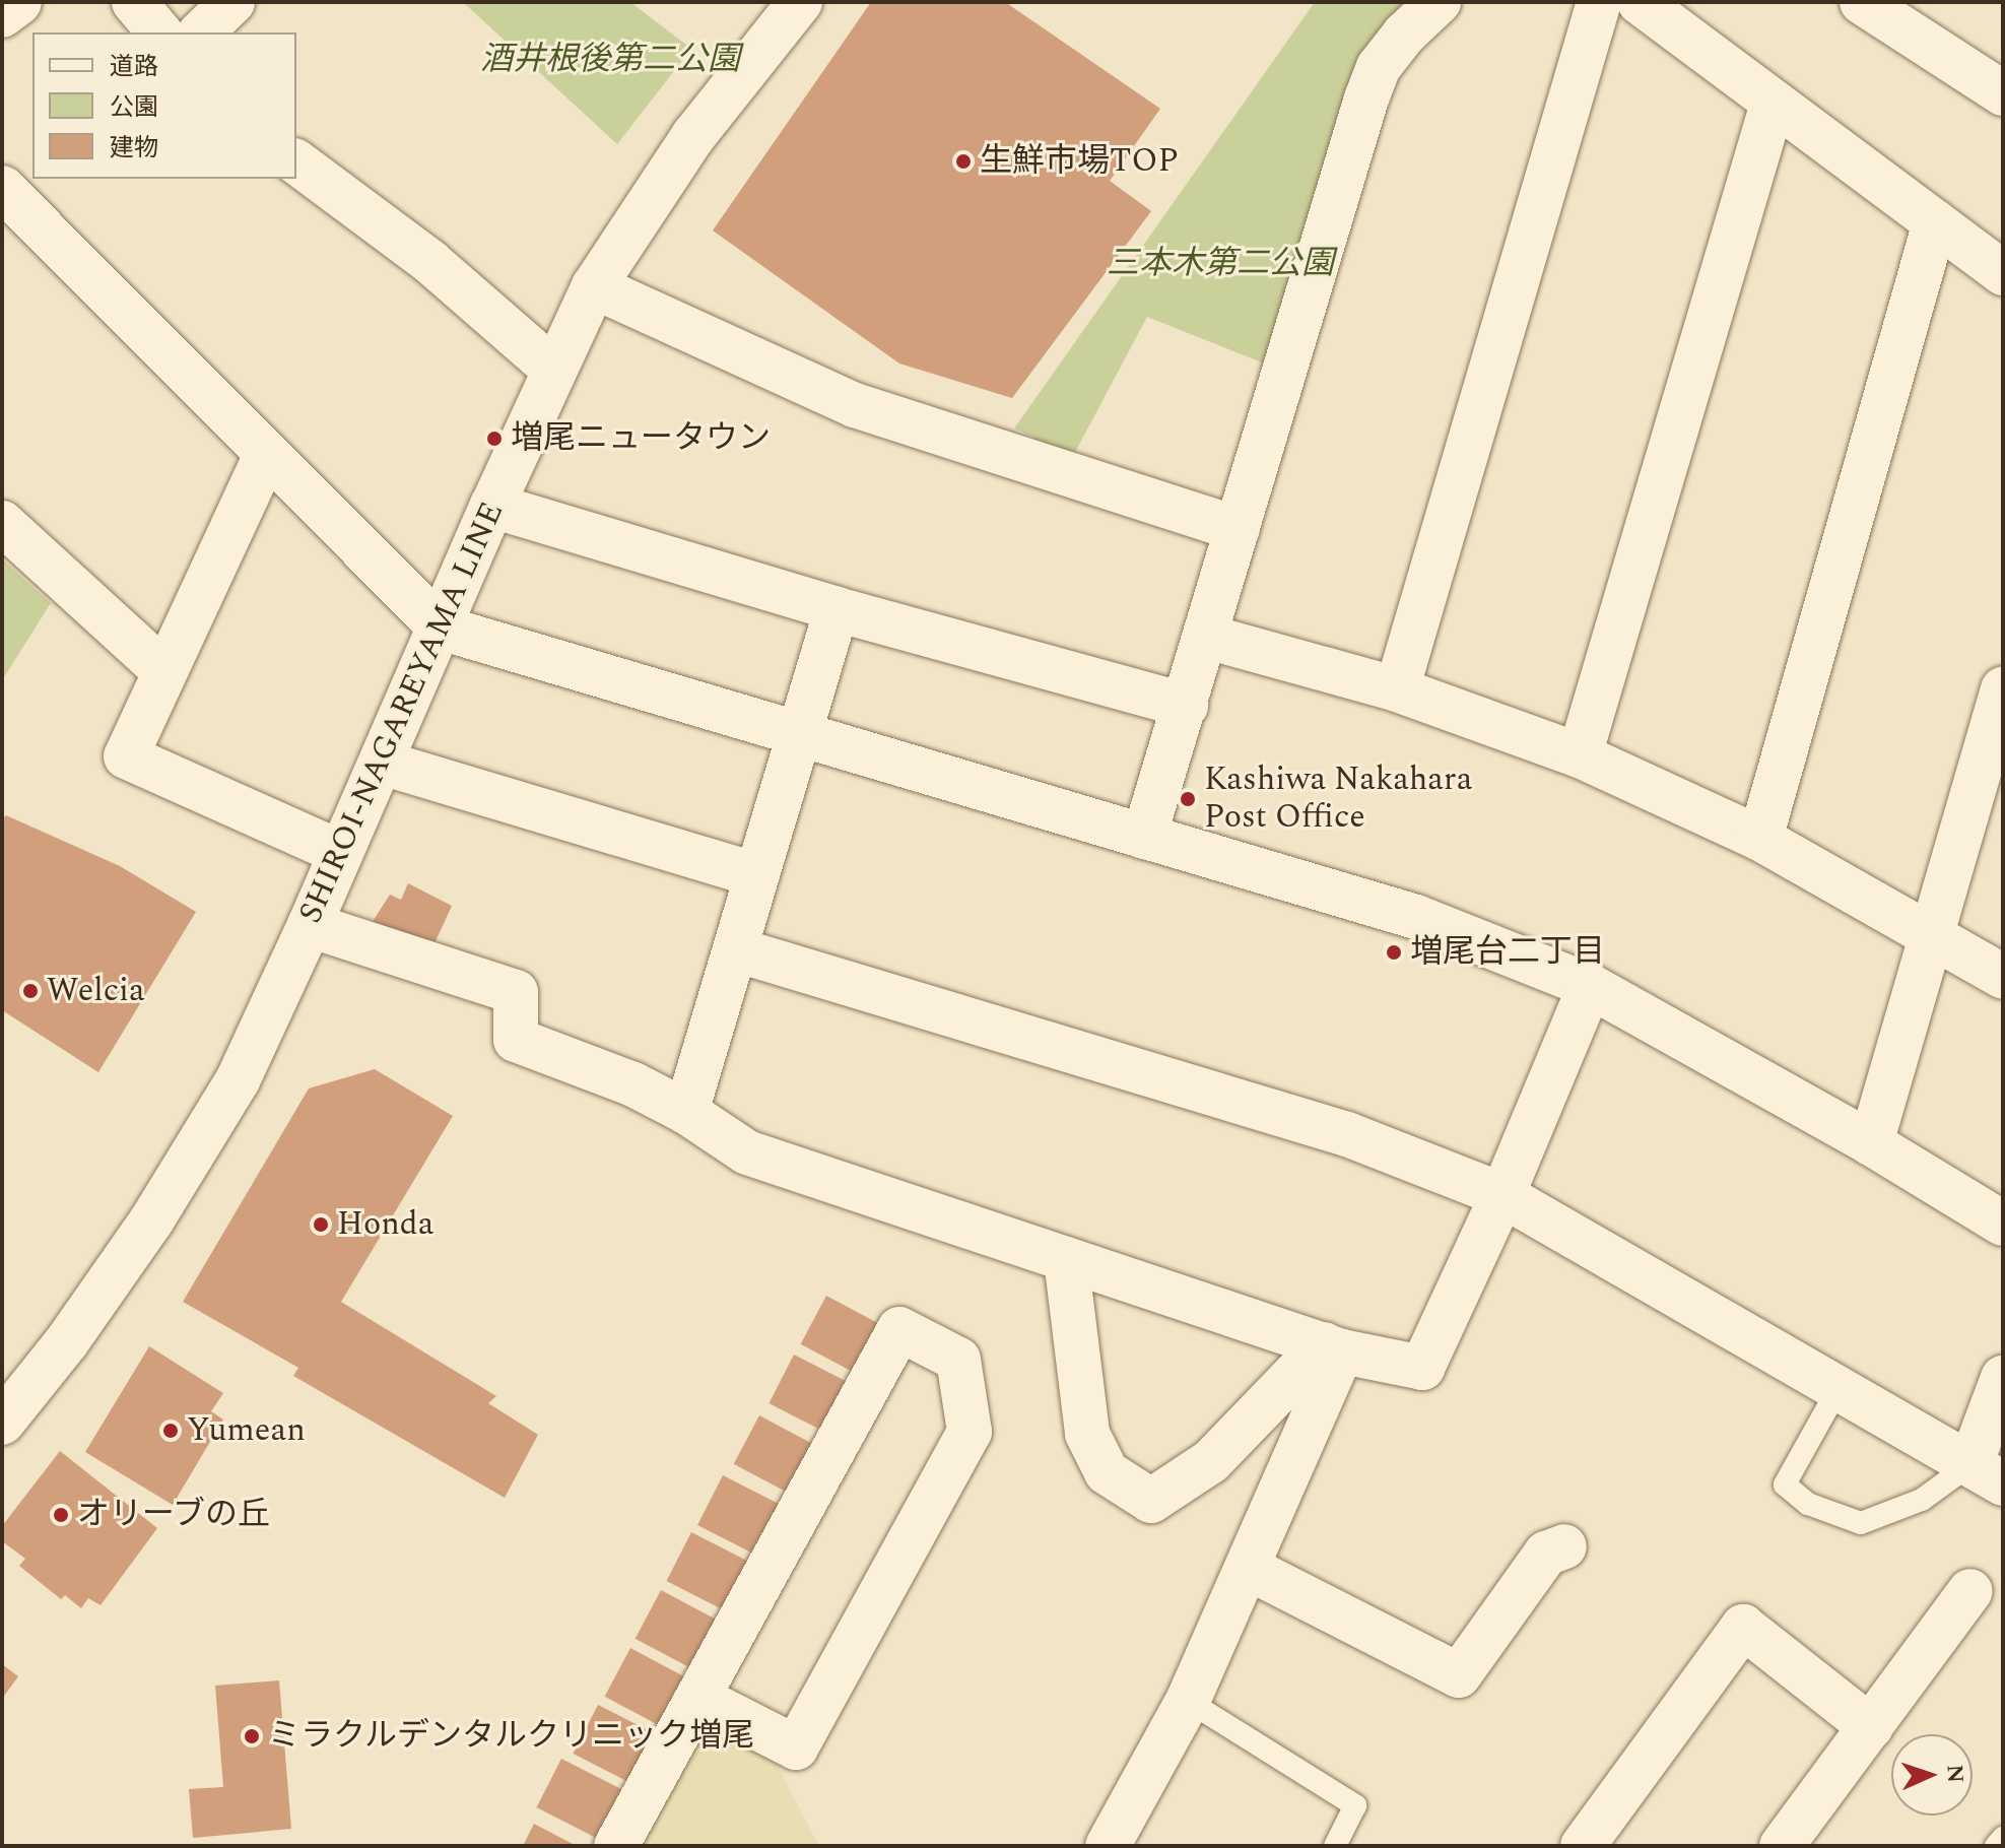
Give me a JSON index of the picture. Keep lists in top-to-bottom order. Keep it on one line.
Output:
{"streets":{"street":["SHIROI-NAGAREYAMA LINE"]},"parks":["酒井根後第二公園","三本木第二公園"],"places":["生鮮市場TOP","増尾ニュータウン","Kashiwa Nakahara Post Office","増尾台二丁目","Welcia","Honda","Yumean","オリーブの丘","ミラクルデンタルクリニック増尾"],"legend":["道路","公園","建物"],"north":"right"}
